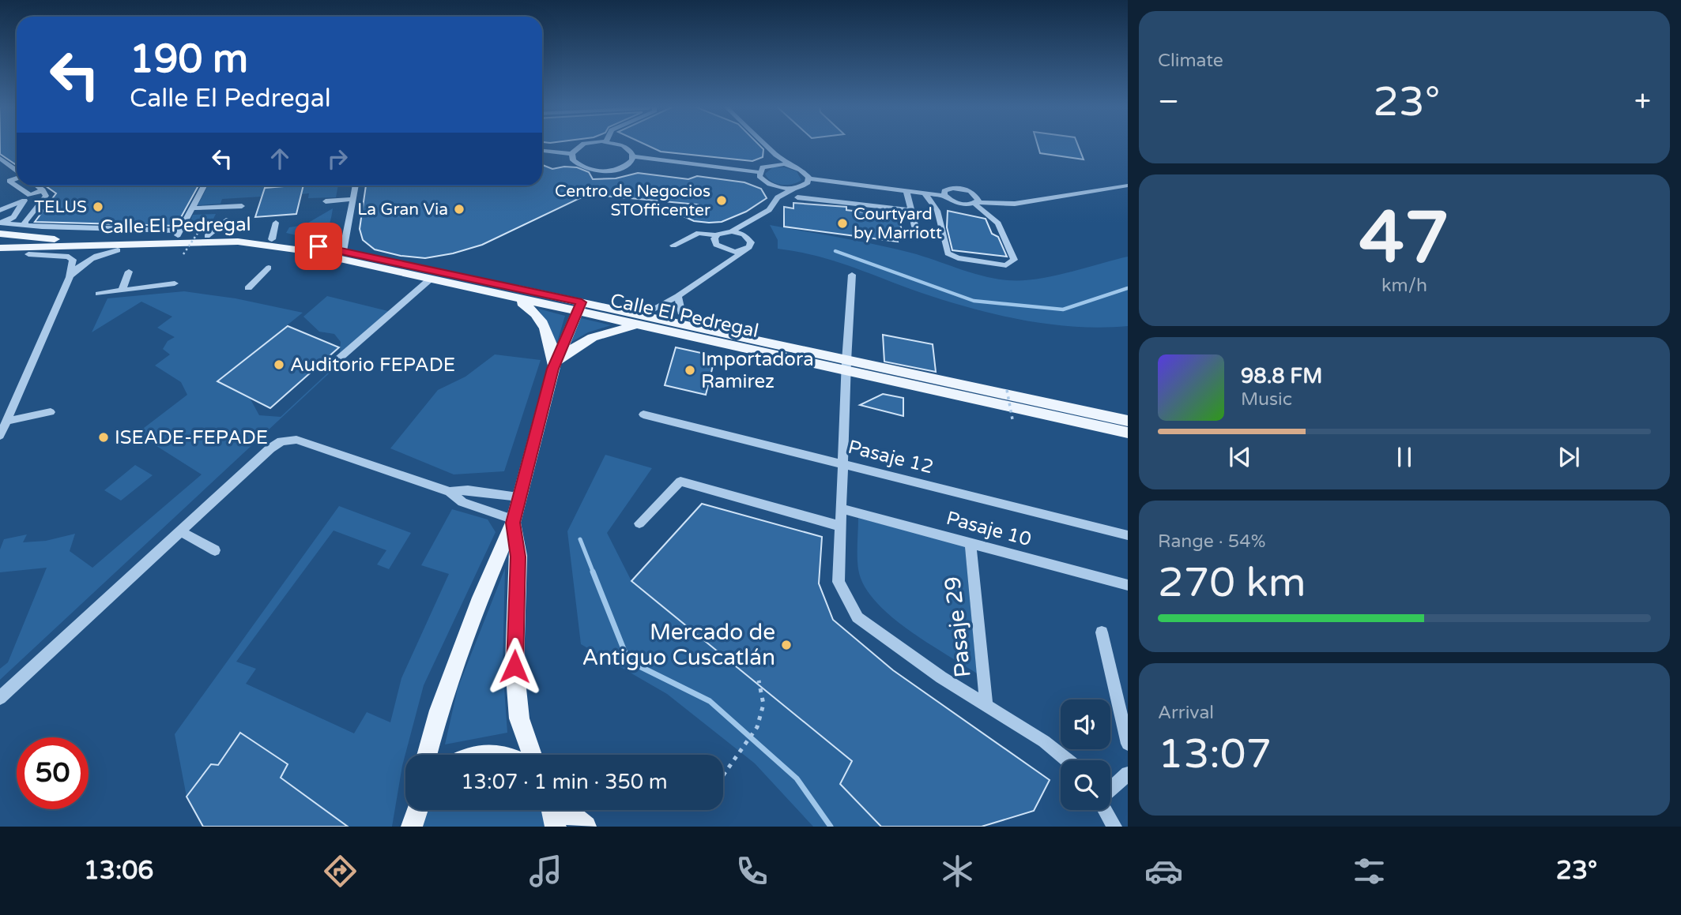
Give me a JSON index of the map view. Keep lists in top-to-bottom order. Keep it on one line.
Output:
{"streets":{"main road":["Calle El Pedregal"],"street":["Pasaje 12","Pasaje 10","Pasaje 29"]},"crossings":[["Pasaje 10","Pasaje 29"]],"places":["Centro de Negocios STOfficenter","TELUS","La Gran Via","Courtyard by Marriott","Auditorio FEPADE","Importadora Ramirez","ISEADE-FEPADE","Mercado de Antiguo Cuscatlán"],"page":{"tile":["Climate",["47","km/h"],["Range · 54%","270 km"],["Arrival","13:07"]],"turn":["190 m","Calle El Pedregal"],"heat":["−","23°","+"],"song":["98.8 FM","Music"],"limit":"50","trip":"13:07 · 1 min · 350 m","tabs":["13:06","23°"]}}
